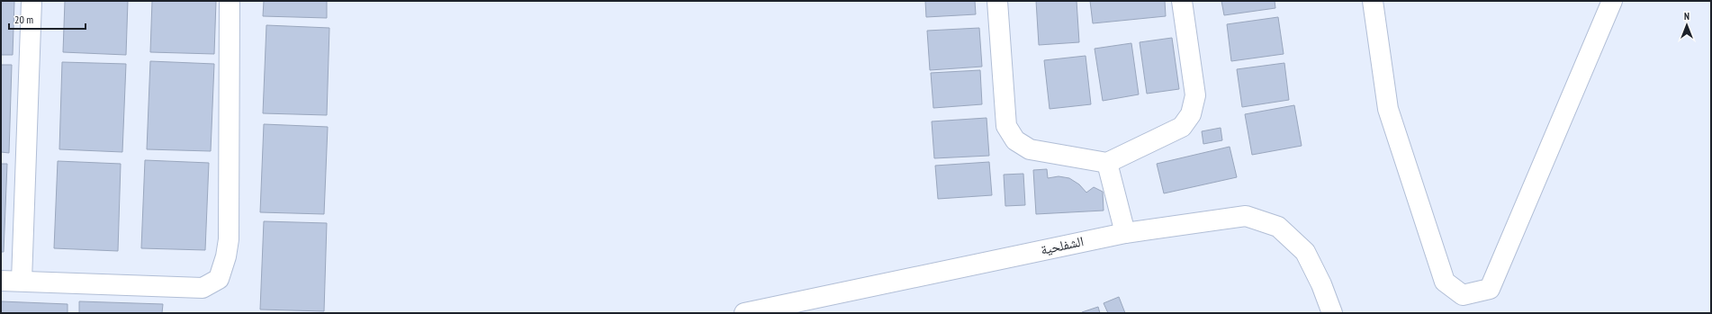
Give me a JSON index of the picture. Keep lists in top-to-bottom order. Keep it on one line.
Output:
{"streets":{"street":["الشفلحية"]},"scale_bar":"20 m","north":"top"}
